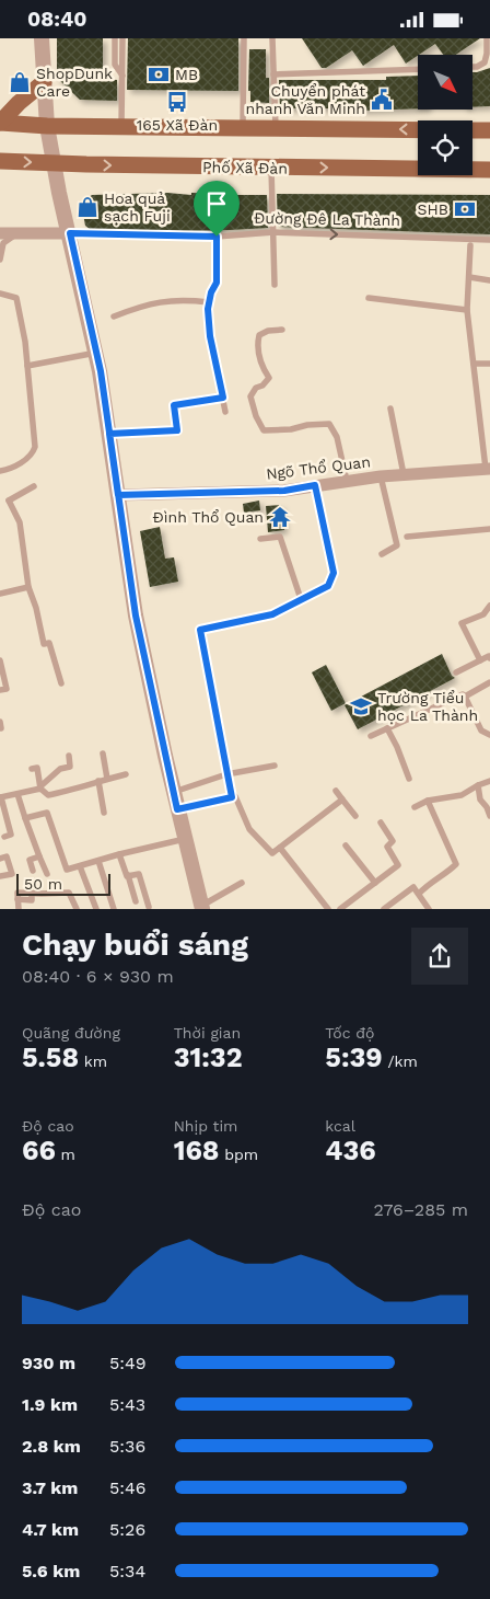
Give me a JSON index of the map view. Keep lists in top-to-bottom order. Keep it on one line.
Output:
{"streets":{"main road":["Phố Xã Đàn"],"street":["Đường Đê La Thành","Ngõ Thổ Quan"]},"one_way":["Đường Đê La Thành"],"places":{"bank":["MB","SHB"],"shop":["ShopDunk Care","Hoa quả sạch Fuji"],"public building":["Chuyển phát nhanh Văn Minh"],"bus stop":["165 Xã Đàn"],"temple":["Đình Thổ Quan"],"school or university":["Trường Tiểu học La Thành"]},"scale_bar":"50 m","north":"bottom right","page":{"status":"08:40","scale":"50 m","heading":["Chạy buổi sáng","08:40 · 6 × 930 m"],"stats":[["Quãng đường","5.58 km"],["Thời gian","31:32"],["Tốc độ","5:39 /km"],["Độ cao","66 m"],["Nhịp tim","168 bpm"],["kcal","436"]],"chart":["Độ cao","276–285 m"],"list":[{"name":"930 m","note":"5:49"},{"name":"1.9 km","note":"5:43"},{"name":"2.8 km","note":"5:36"},{"name":"3.7 km","note":"5:46"},{"name":"4.7 km","note":"5:26"},{"name":"5.6 km","note":"5:34"}]}}
